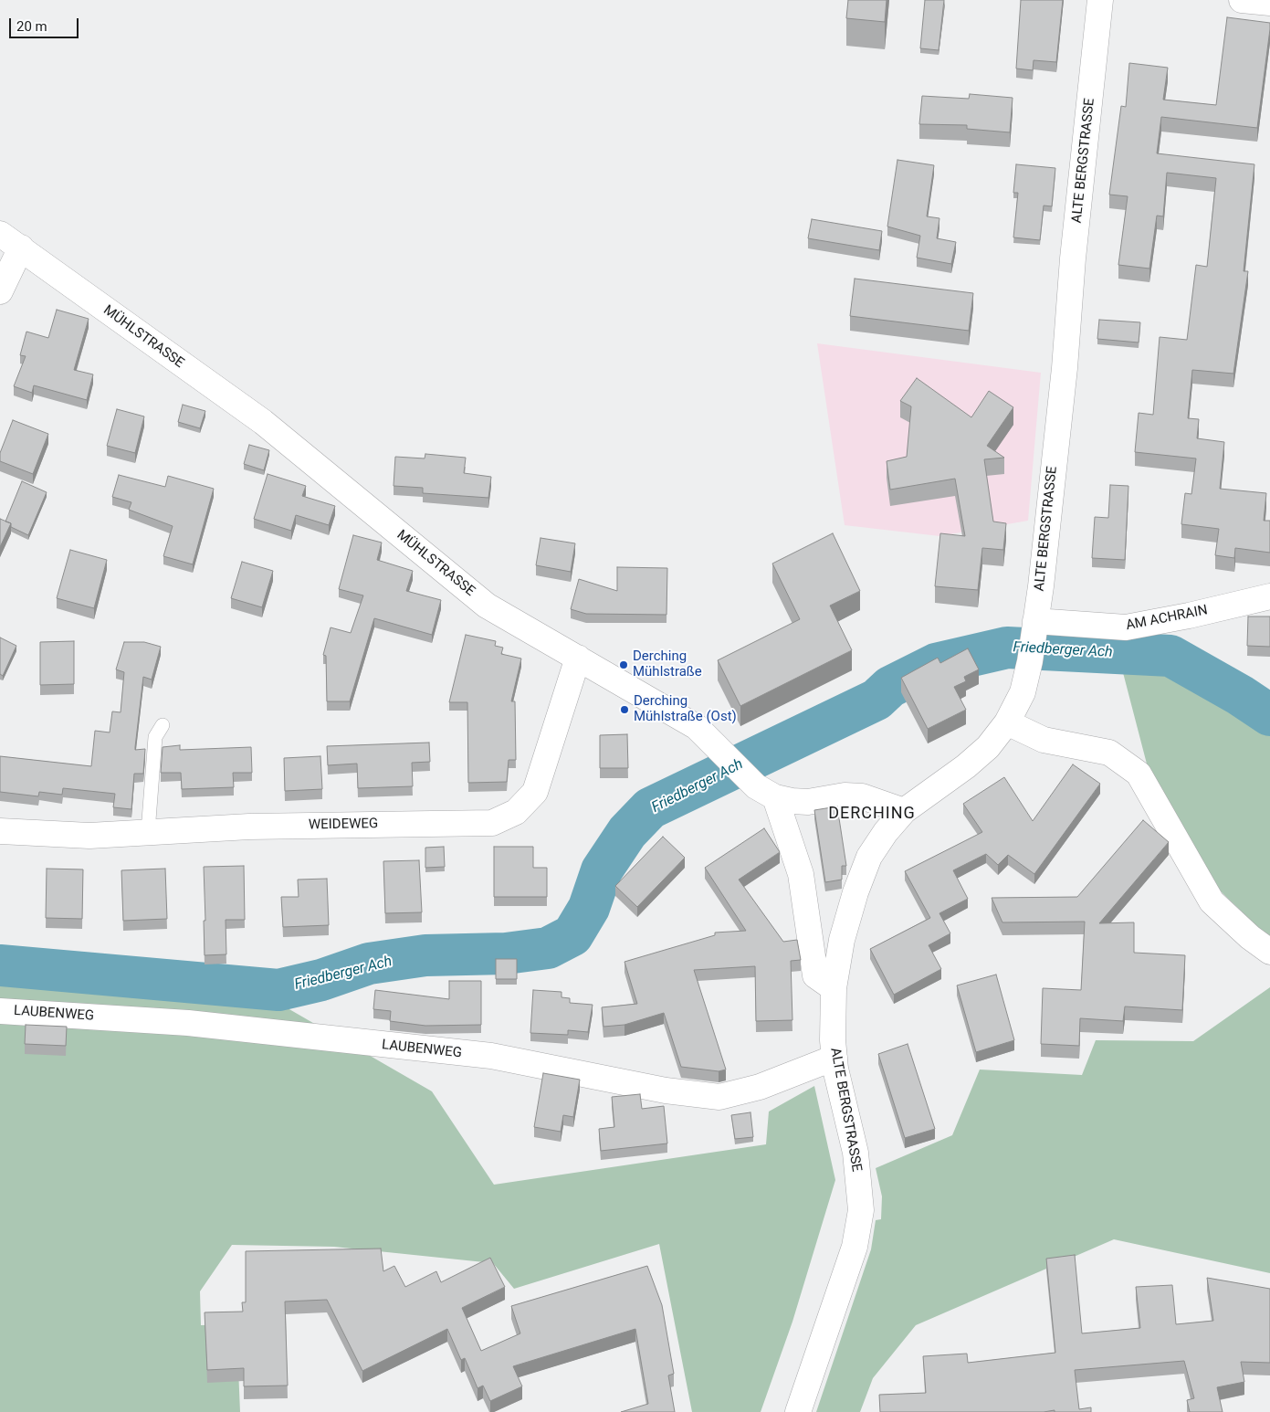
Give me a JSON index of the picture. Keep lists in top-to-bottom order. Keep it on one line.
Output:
{"streets":{"street":["ALTE BERGSTRASSE","MÜHLSTRASSE","AM ACHRAIN","WEIDEWEG","LAUBENWEG"]},"crossings":[["ALTE BERGSTRASSE","MÜHLSTRASSE"],["ALTE BERGSTRASSE","AM ACHRAIN"],["ALTE BERGSTRASSE","LAUBENWEG"],["MÜHLSTRASSE","WEIDEWEG"]],"districts":["DERCHING"],"water":["Friedberger Ach"],"places":["Derching Mühlstraße","Derching Mühlstraße (Ost)"],"scale_bar":"20 m"}
